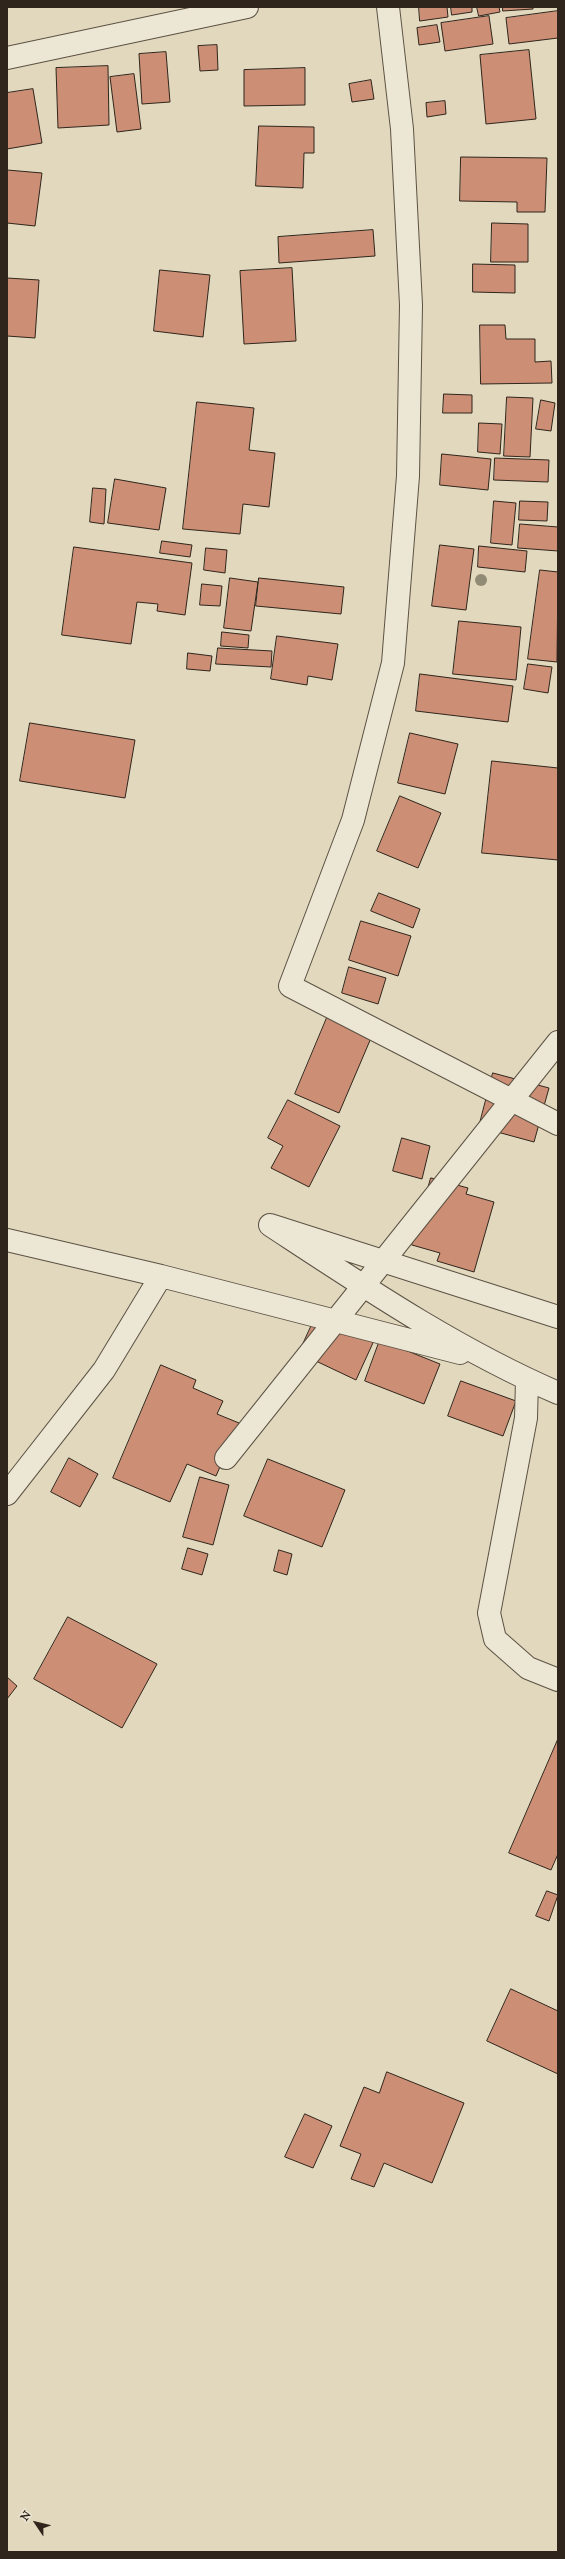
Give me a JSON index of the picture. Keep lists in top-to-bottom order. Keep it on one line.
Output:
{"north":"top left"}
